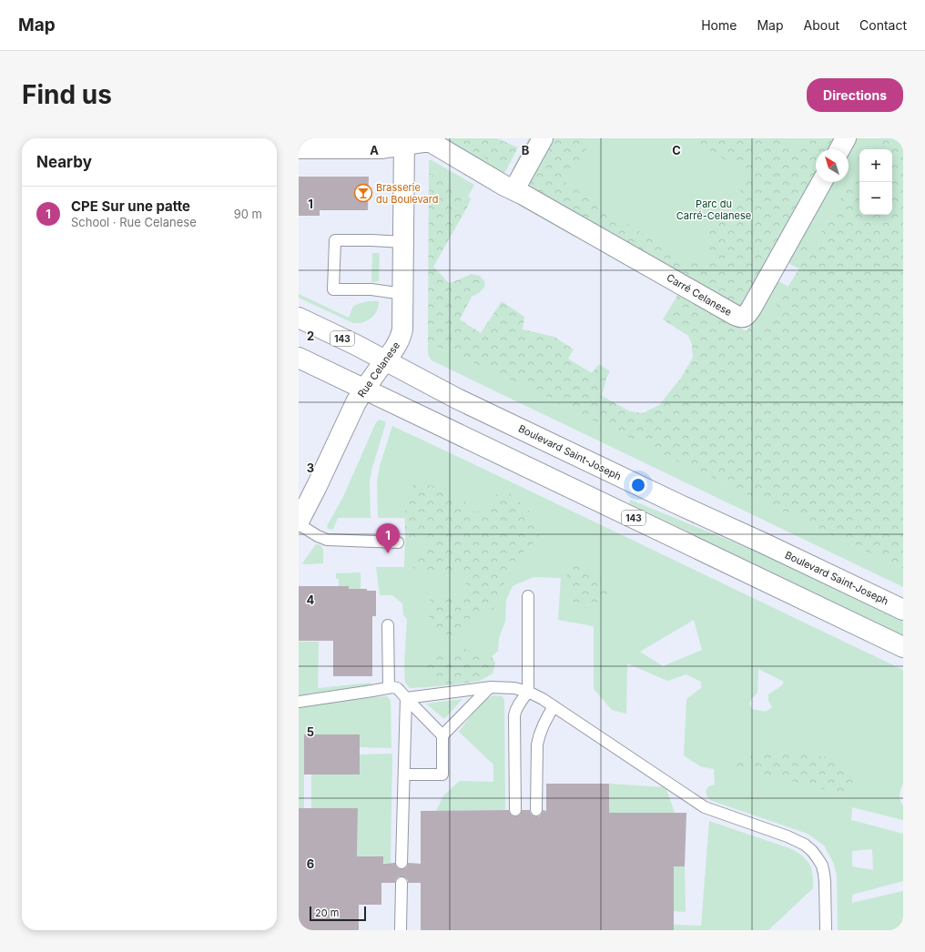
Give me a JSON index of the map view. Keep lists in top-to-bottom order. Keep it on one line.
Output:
{"streets":{"main road":["Carré Celanese","143","Rue Celanese","Boulevard Saint-Joseph"]},"crossings":[["Carré Celanese","Rue Celanese"],["143","Rue Celanese"],["Rue Celanese","Boulevard Saint-Joseph"]],"parks":["Parc du Carré-Celanese"],"places":{"bar":["Brasserie du Boulevard"]},"scale_bar":"20 m","north":"top left","page":{"header":"Map","nav":["Home","Map","About","Contact"],"buttons":"Directions","title":"Find us","heading":"Nearby","map_buttons":["+","−"],"list":[{"mark":"1","name":"CPE Sur une patte","note":"School · Rue Celanese","value":"90 m"}],"pins":"1","scale":"20 m"},"grid":{"columns":["A","B","C"],"rows":["1","2","3","4","5","6"]}}
